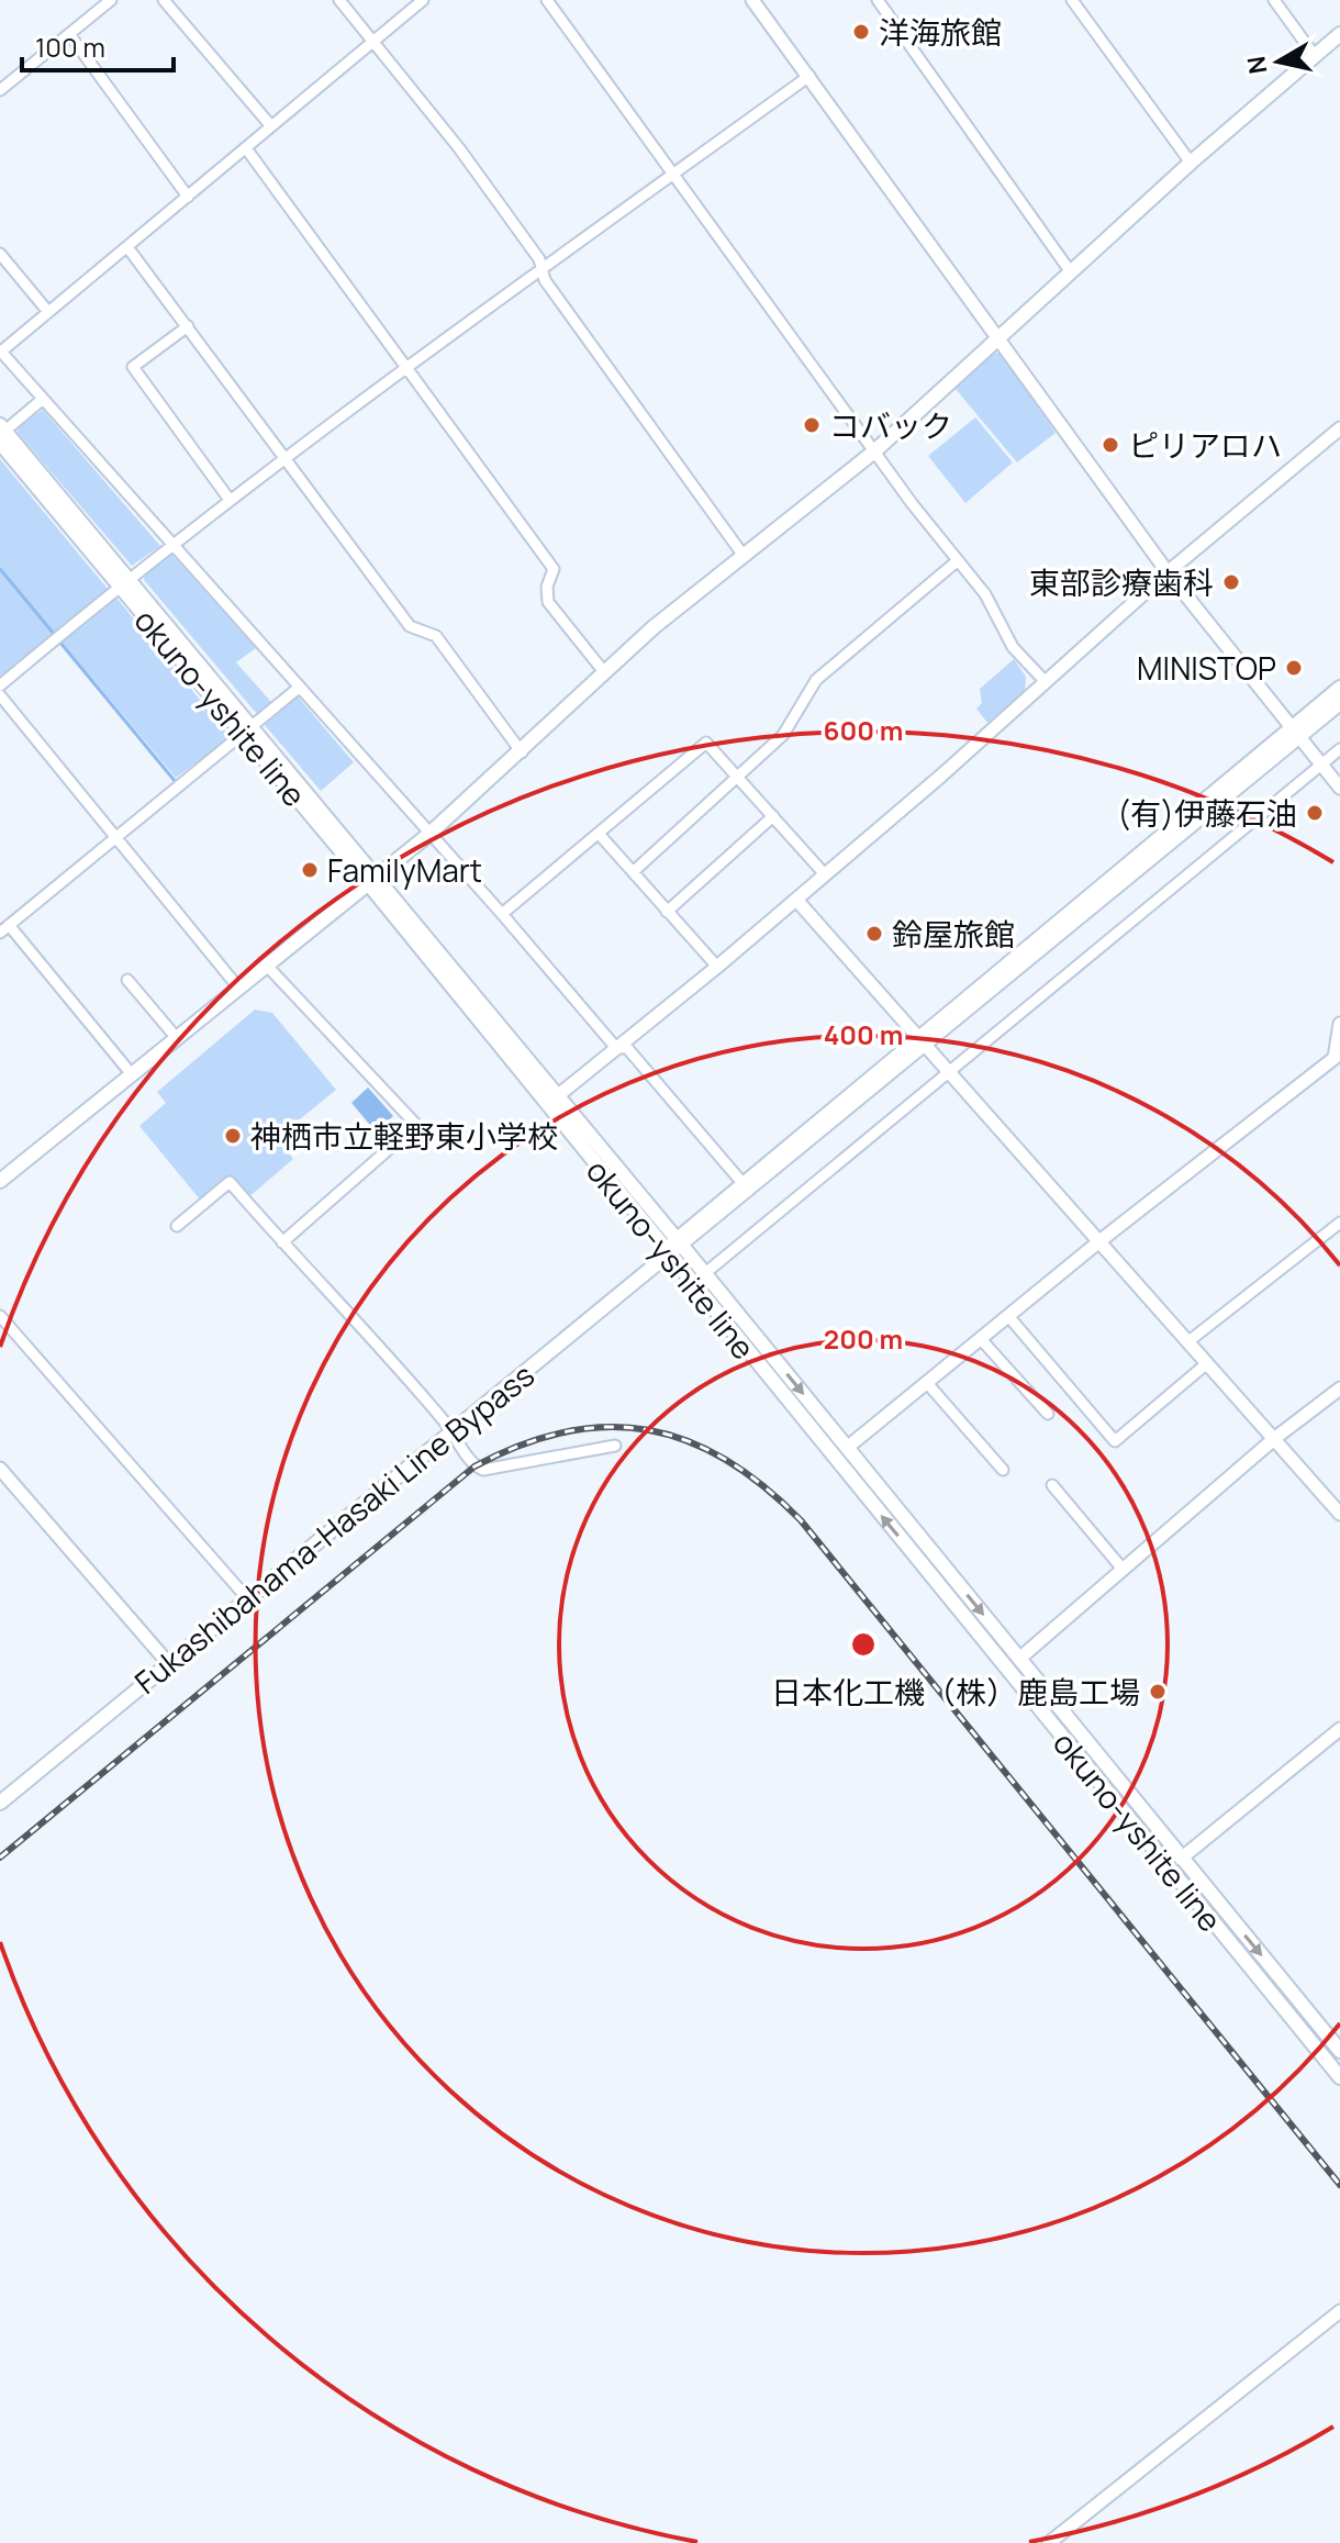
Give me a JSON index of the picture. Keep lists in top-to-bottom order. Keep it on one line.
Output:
{"streets":{"main road":["okuno-yshite line","Fukashibahama-Hasaki Line Bypass"]},"crossings":[["okuno-yshite line","Fukashibahama-Hasaki Line Bypass"]],"places":["洋海旅館","コバック","ピリアロハ","東部診療歯科","MINISTOP","(有)伊藤石油","FamilyMart","鈴屋旅館","神栖市立軽野東小学校","日本化工機（株）鹿島工場"],"scale_bar":"100 m","north":"left","rings":["600 m","400 m","200 m"]}
